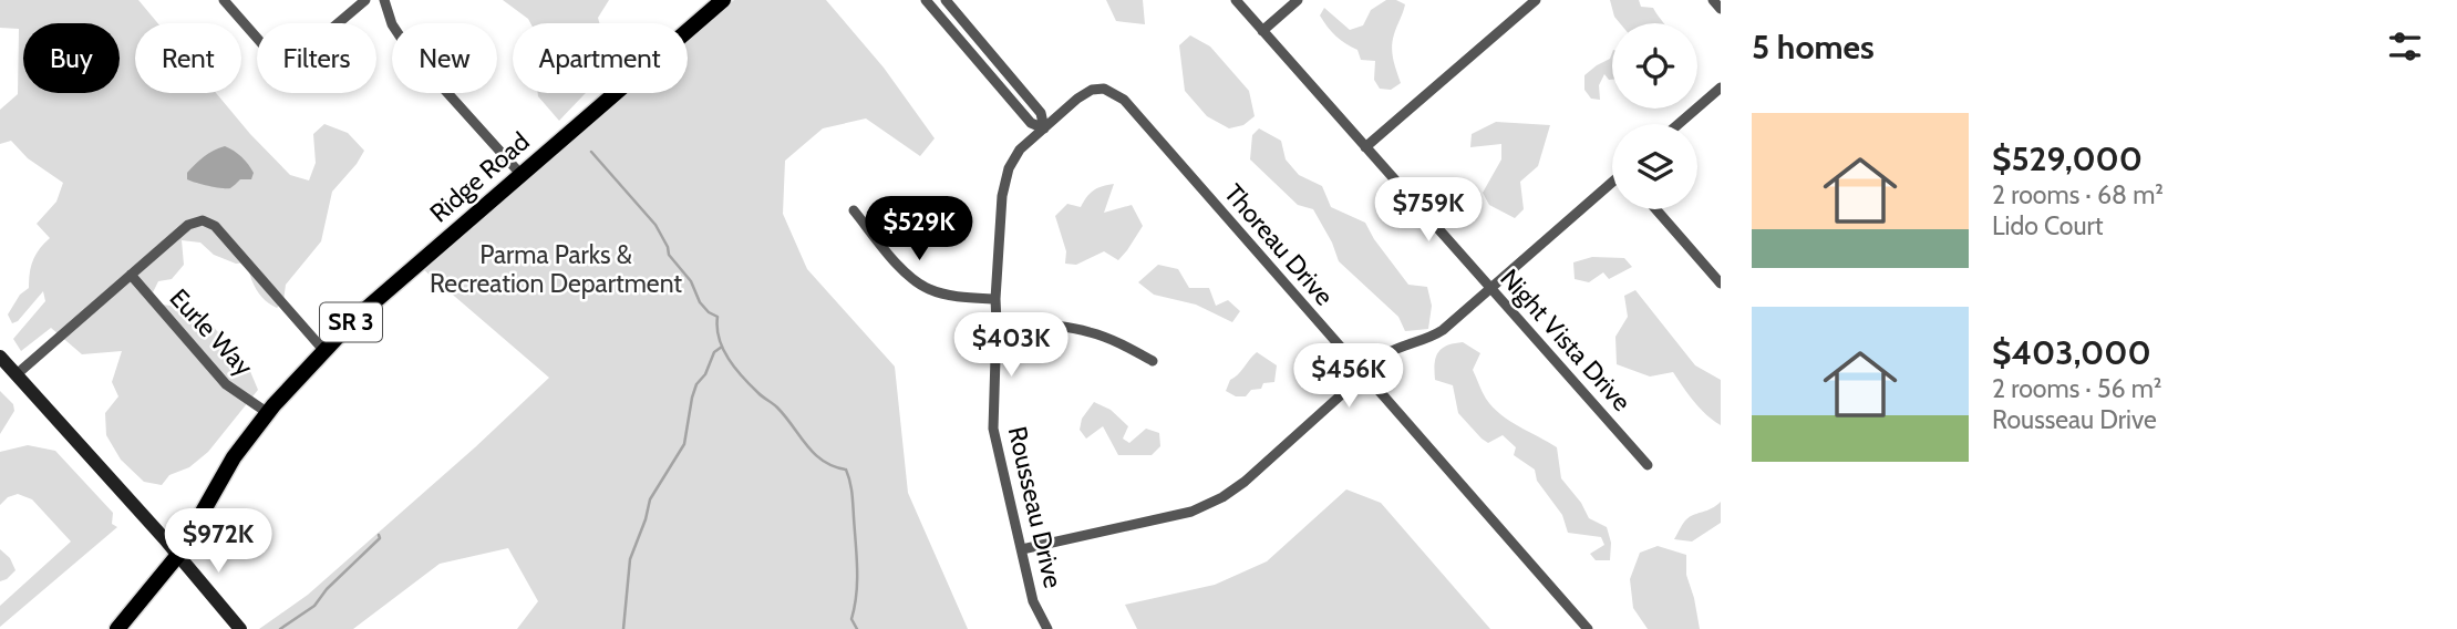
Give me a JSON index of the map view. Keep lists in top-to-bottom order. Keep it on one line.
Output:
{"streets":{"main road":["Ridge Road","SR 3"],"street":["Thoreau Drive","Eurle Way","Night Vista Drive","Rousseau Drive"]},"crossings":[["Ridge Road","Eurle Way"],["Thoreau Drive","Rousseau Drive"]],"parks":["Parma Parks & Recreation Department"],"page":{"heading":"5 homes","chip":["Buy","Rent","Filters","New","Apartment"],"list":[{"name":"$529,000","note":"2 rooms · 68 m² · Lido Court"},{"name":"$403,000","note":"2 rooms · 56 m² · Rousseau Drive"}],"price":["$759K","$529K","$403K","$456K","$972K"]}}
